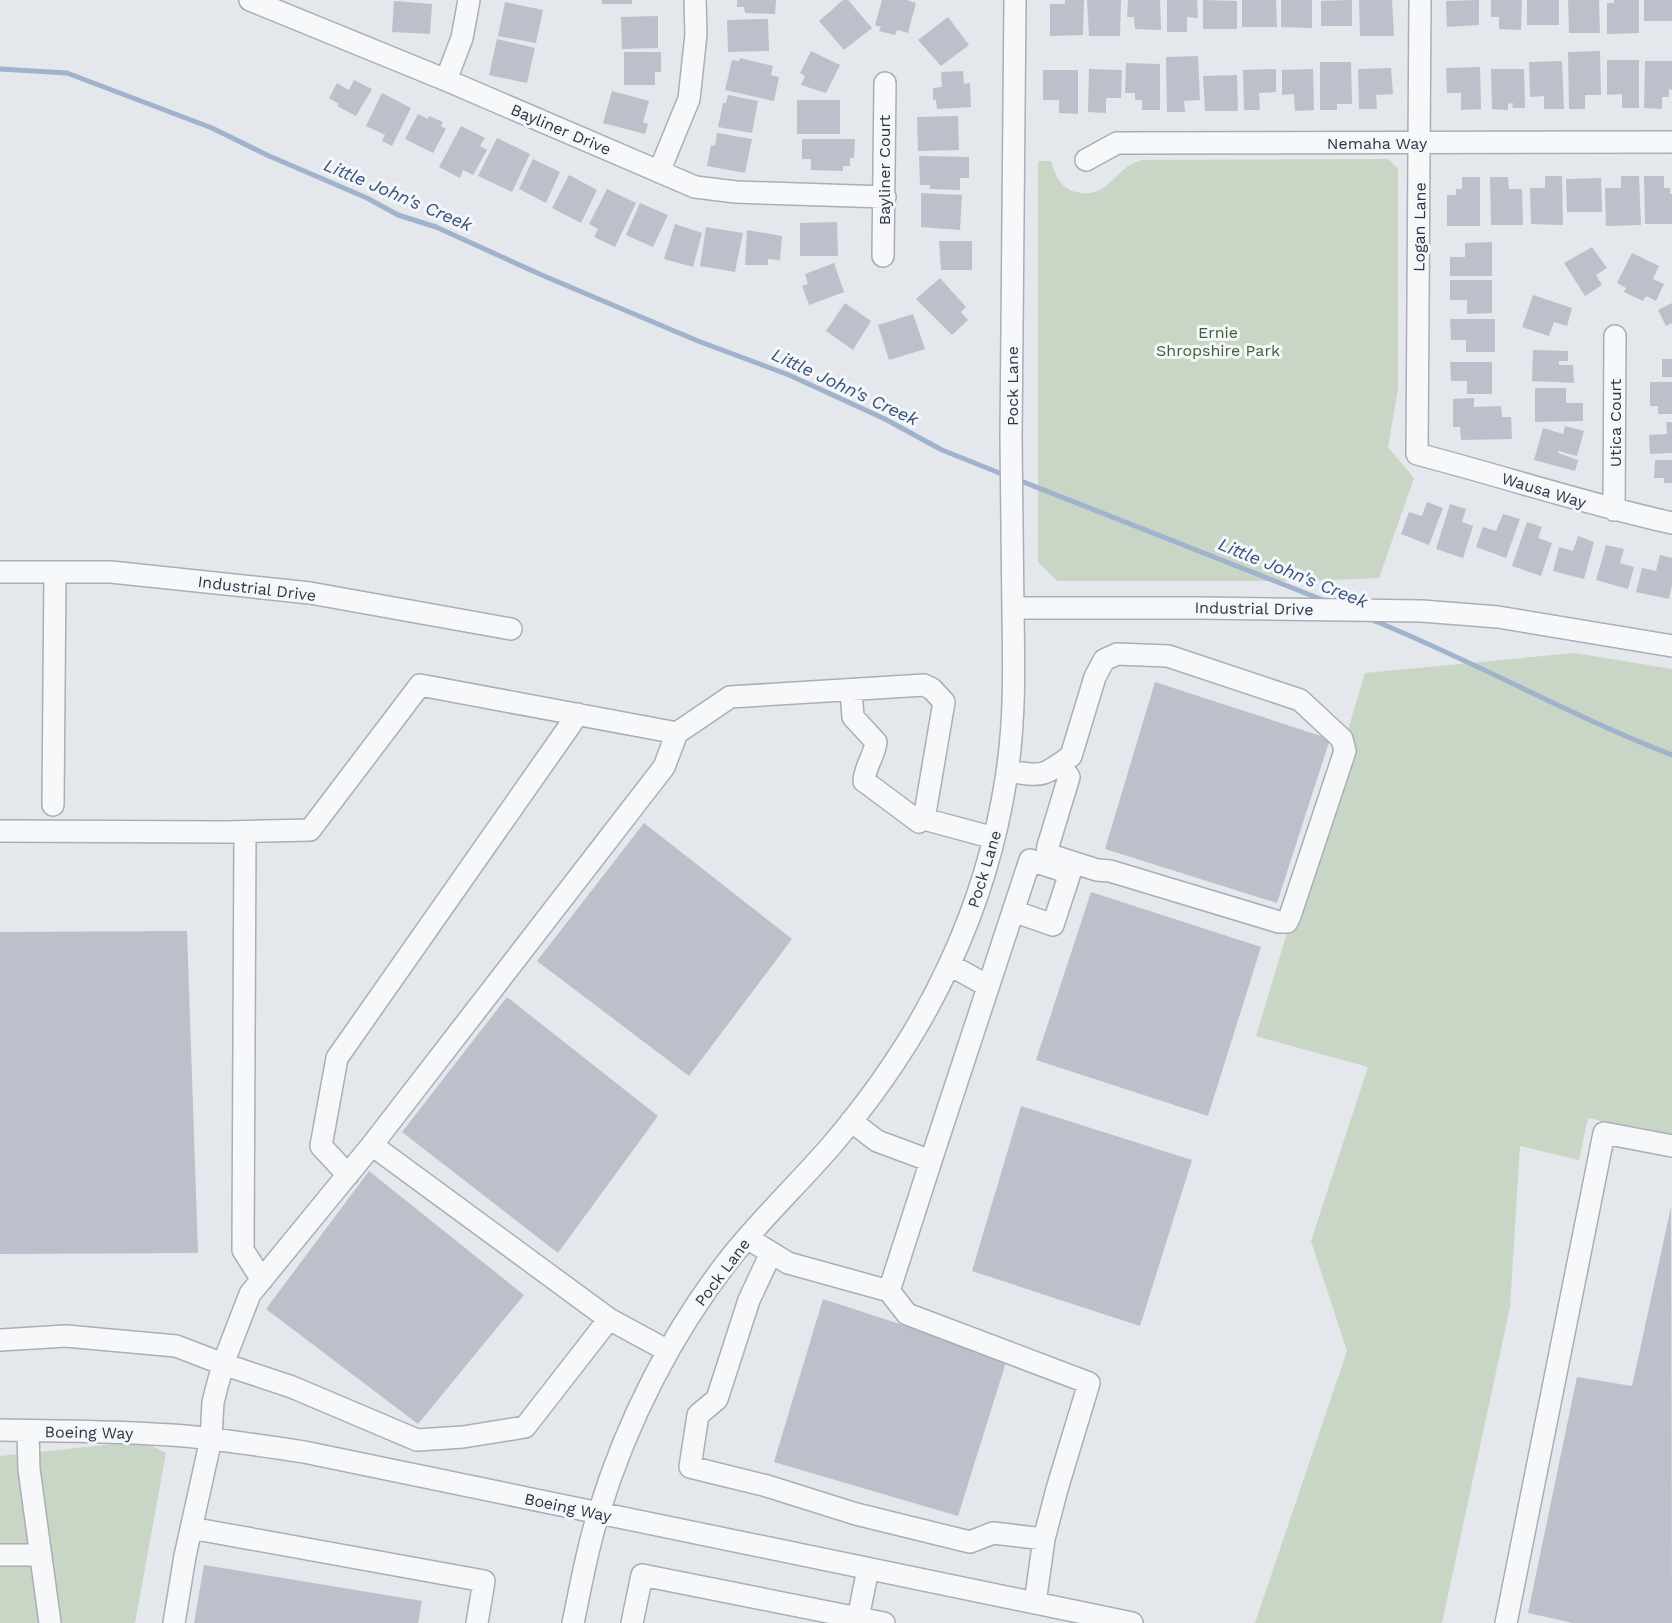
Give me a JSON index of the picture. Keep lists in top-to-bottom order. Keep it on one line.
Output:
{"streets":{"street":["Bayliner Drive","Nemaha Way","Bayliner Court","Logan Lane","Pock Lane","Utica Court","Wausa Way","Industrial Drive","Boeing Way"]},"crossings":[["Bayliner Drive","Bayliner Court"],["Nemaha Way","Logan Lane"],["Logan Lane","Wausa Way"],["Pock Lane","Industrial Drive"],["Pock Lane","Boeing Way"],["Utica Court","Wausa Way"]],"water":["Little John's Creek"],"parks":["Ernie Shropshire Park"]}
